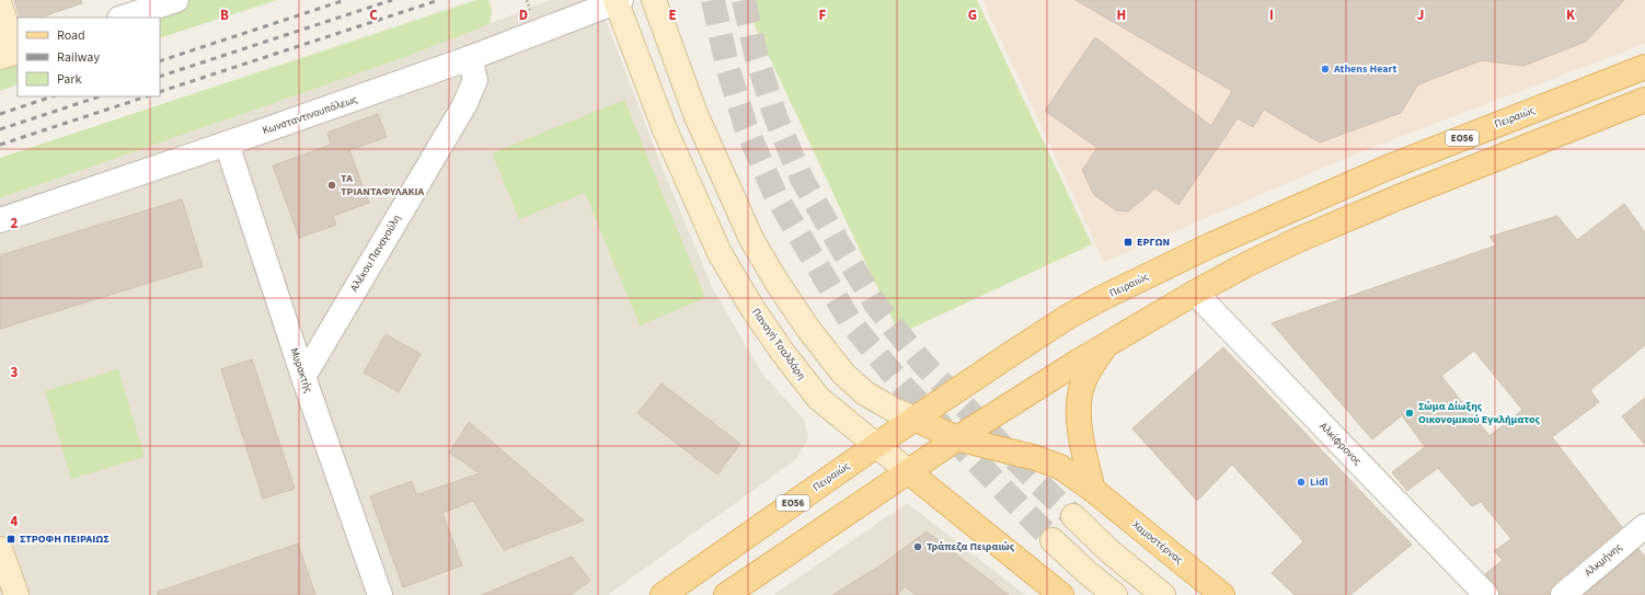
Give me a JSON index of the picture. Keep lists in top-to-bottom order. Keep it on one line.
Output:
{"streets":{"main road":["Πειραιώς","ΕΟ56","Παναγή Τσαλδάρη","Χαμοστέρνας"],"street":["Κωνσταντινουπόλεως","Αλέκου Παναγούλη","Μυρακτής","Αλκίφρονος","Αλκμήνης"]},"crossings":[["Κωνσταντινουπόλεως","Αλέκου Παναγούλη"],["Κωνσταντινουπόλεως","Παναγή Τσαλδάρη"],["Κωνσταντινουπόλεως","Μυρακτής"],["Πειραιώς","Παναγή Τσαλδάρη"],["Πειραιώς","Χαμοστέρνας"],["Αλέκου Παναγούλη","Μυρακτής"]],"places":{"other":["Athens Heart","ΤΑ ΤΡΙΑΝΤΑΦΥΛΑΚΙΑ","Σώμα Δίωξης Οικονομικού Εγκλήματος","Lidl","Τράπεζα Πειραιώς"],"transit":["ΕΡΓΩΝ","ΣΤΡΟΦΗ ΠΕΙΡΑΙΩΣ"]},"legend":["Road","Railway","Park"],"grid":{"columns":["B","C","D","E","F","G","H","I","J","K"],"rows":["2","3","4"]}}
